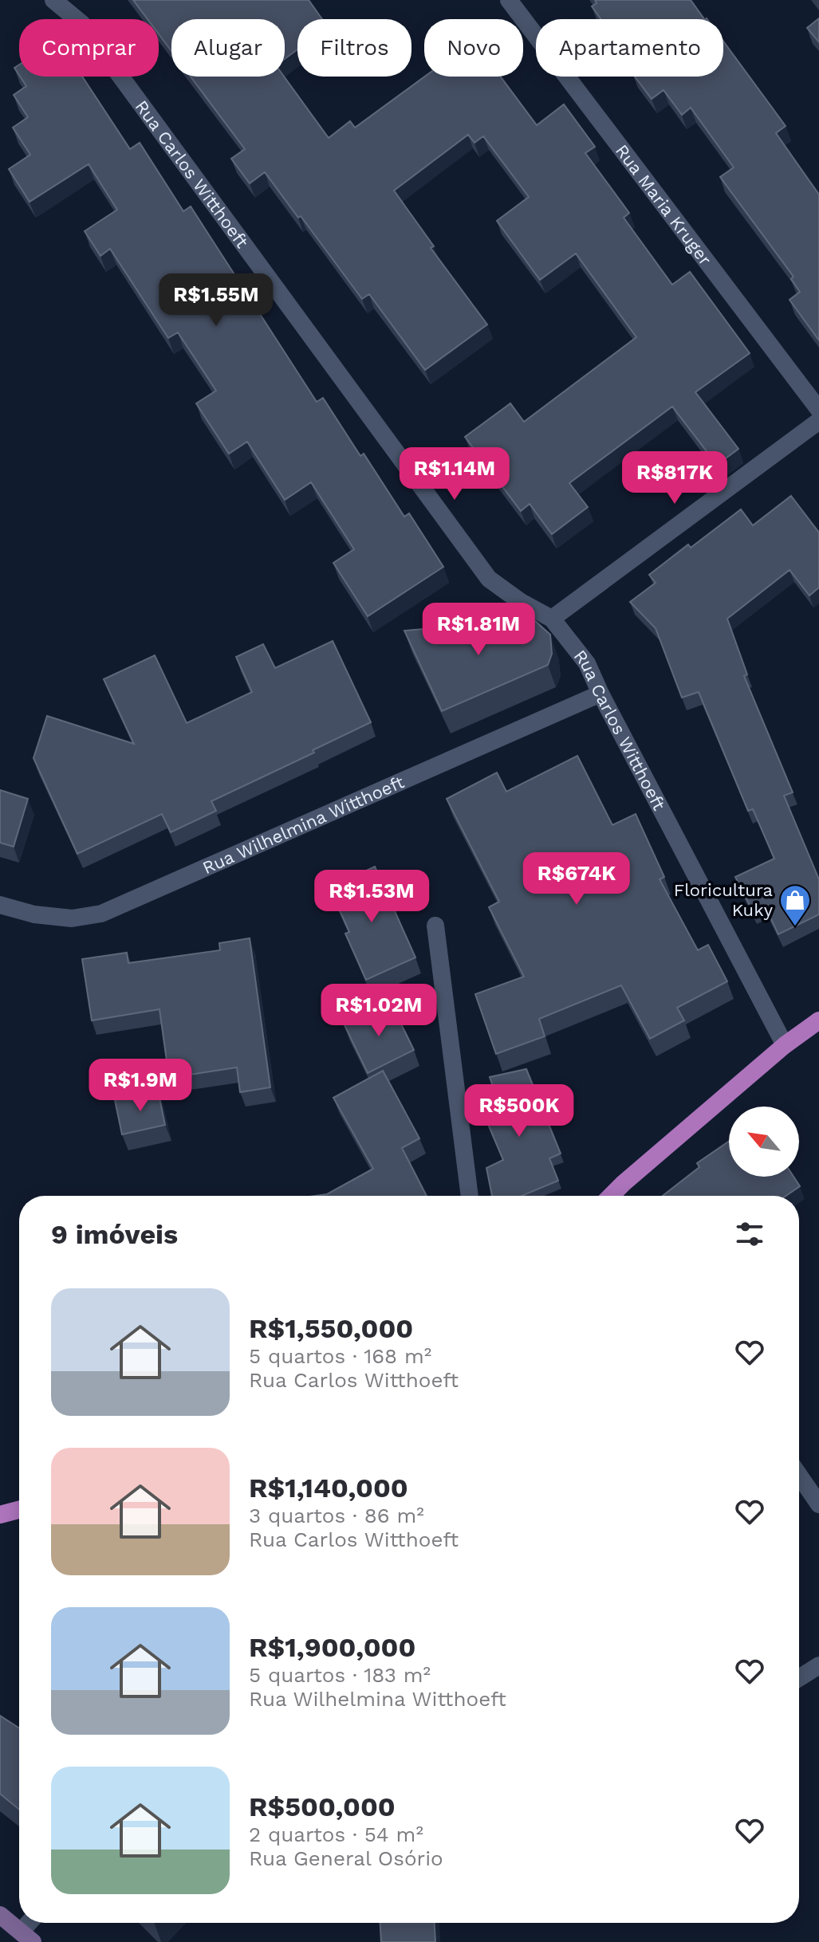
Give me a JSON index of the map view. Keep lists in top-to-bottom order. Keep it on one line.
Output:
{"streets":{"street":["Rua Carlos Witthoeft","Rua Maria Kruger","Rua Wilhelmina Witthoeft"]},"crossings":[["Rua Carlos Witthoeft","Rua Wilhelmina Witthoeft"]],"places":{"shop":["Floricultura Kuky"]},"north":"top left","page":{"chip":["Comprar","Alugar","Filtros","Novo","Apartamento"],"price":["R$1.55M","R$1.14M","R$817K","R$1.81M","R$674K","R$1.53M","R$1.02M","R$1.9M","R$500K"],"heading":"9 imóveis","list":[{"name":"R$1,550,000","note":"5 quartos · 168 m² · Rua Carlos Witthoeft"},{"name":"R$1,140,000","note":"3 quartos · 86 m² · Rua Carlos Witthoeft"},{"name":"R$1,900,000","note":"5 quartos · 183 m² · Rua Wilhelmina Witthoeft"},{"name":"R$500,000","note":"2 quartos · 54 m² · Rua General Osório"}]}}
